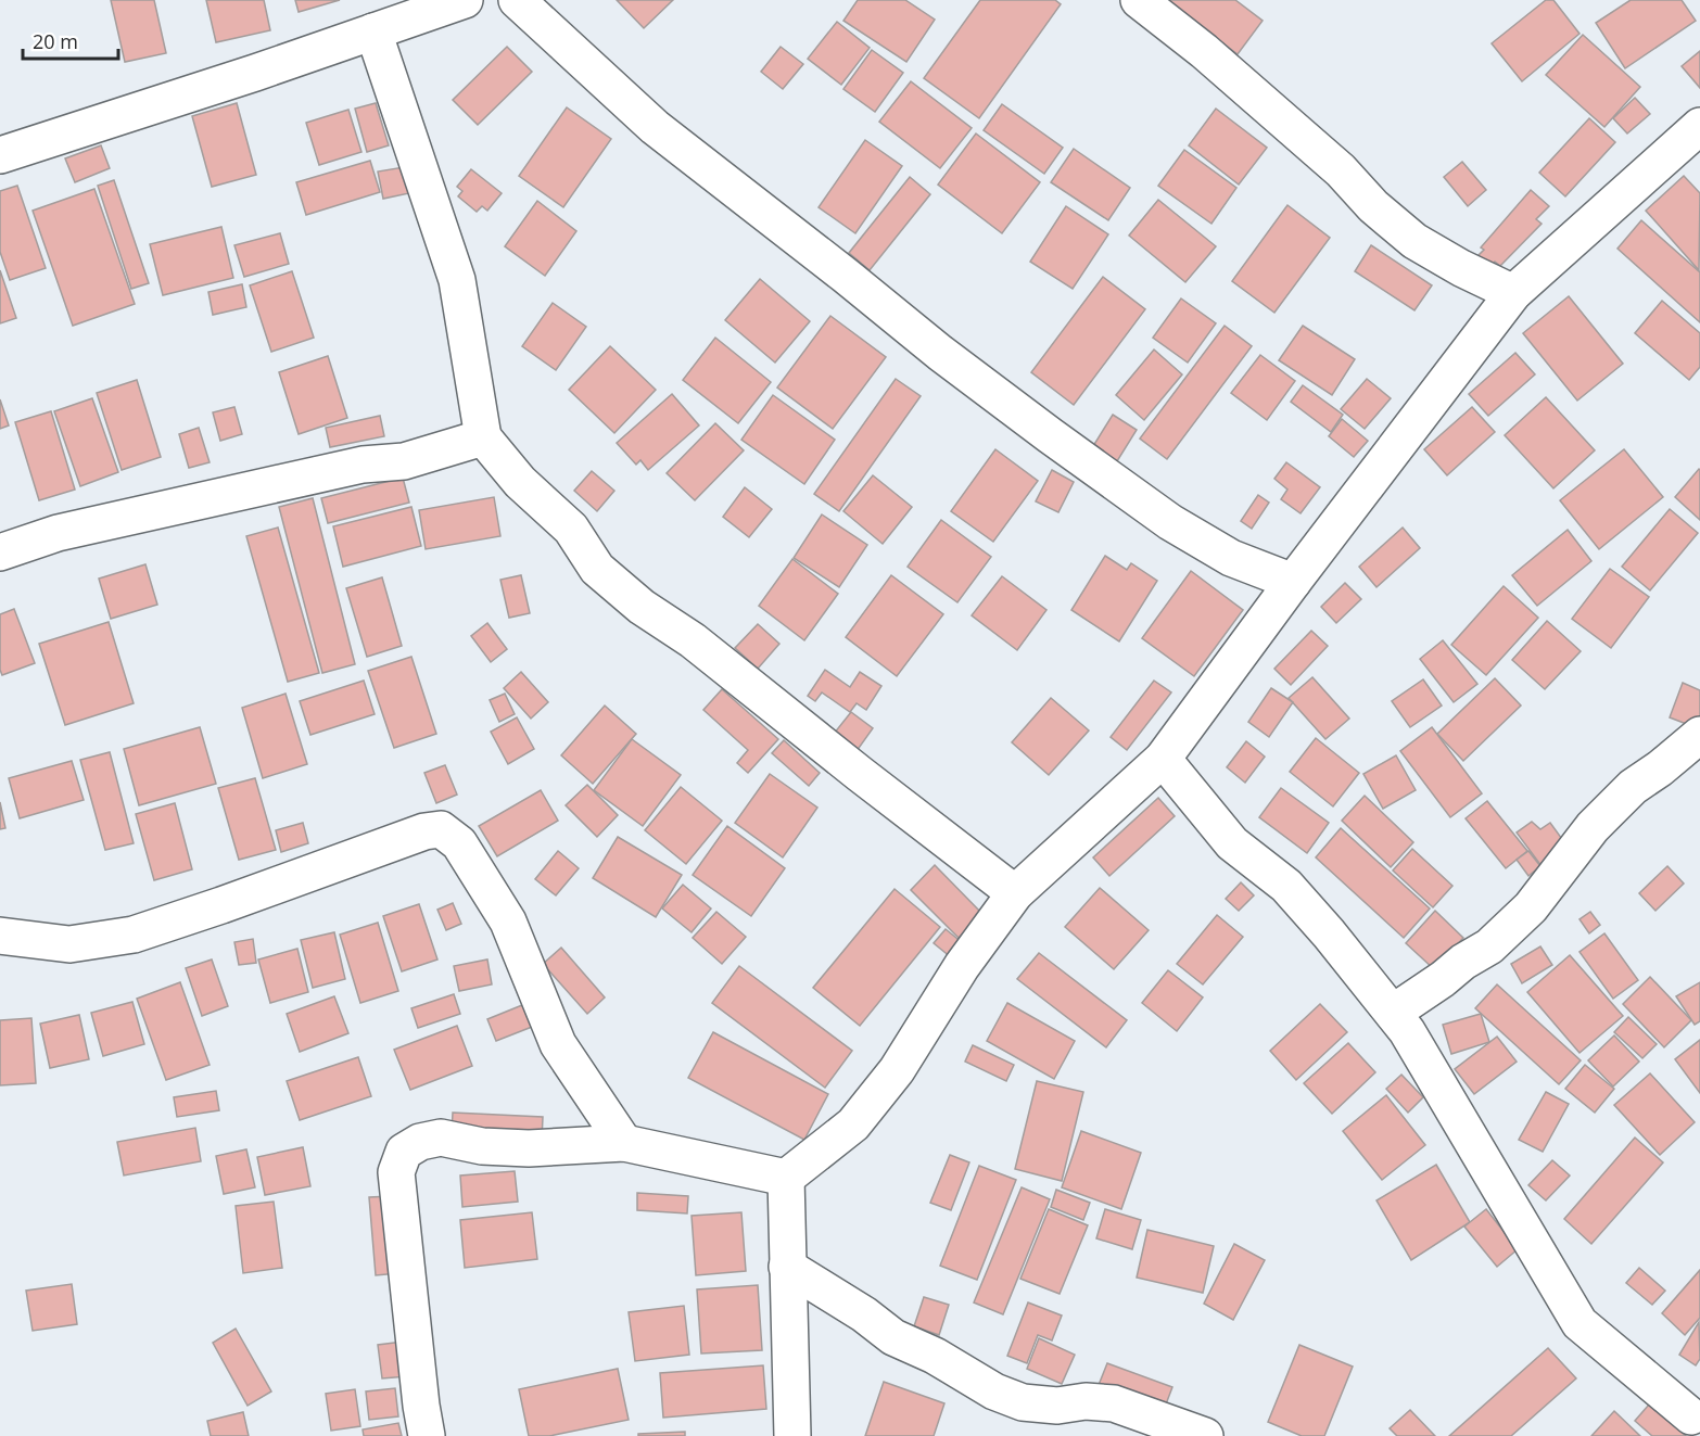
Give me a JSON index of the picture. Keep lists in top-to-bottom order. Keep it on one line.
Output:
{"scale_bar":"20 m"}
